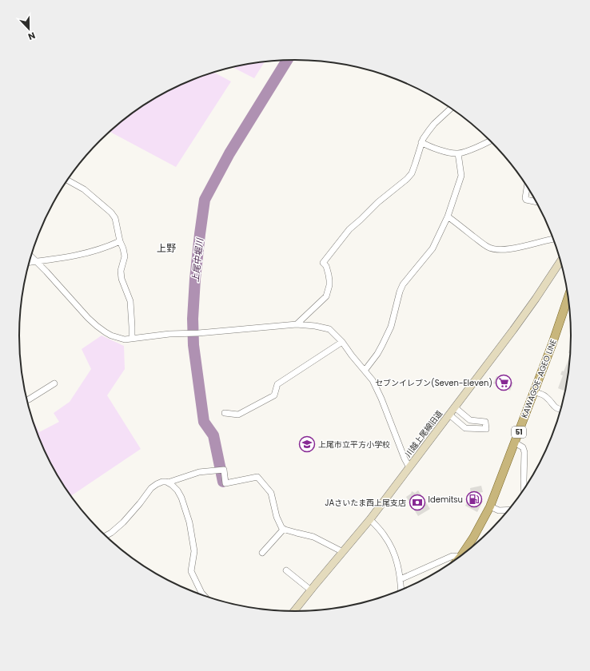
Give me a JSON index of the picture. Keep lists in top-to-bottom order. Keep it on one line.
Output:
{"streets":{"main road":["KAWAGOE-AGEO LINE","51"],"street":["川越上尾線旧道"]},"districts":["上野"],"water":["上尾中堀川"],"places":{"supermarket":["セブンイレブン(Seven-Eleven)"],"school or university":["上尾市立平方小学校"],"fuel station":["Idemitsu"],"bank":["JAさいたま西上尾支店"]},"north":"bottom"}
